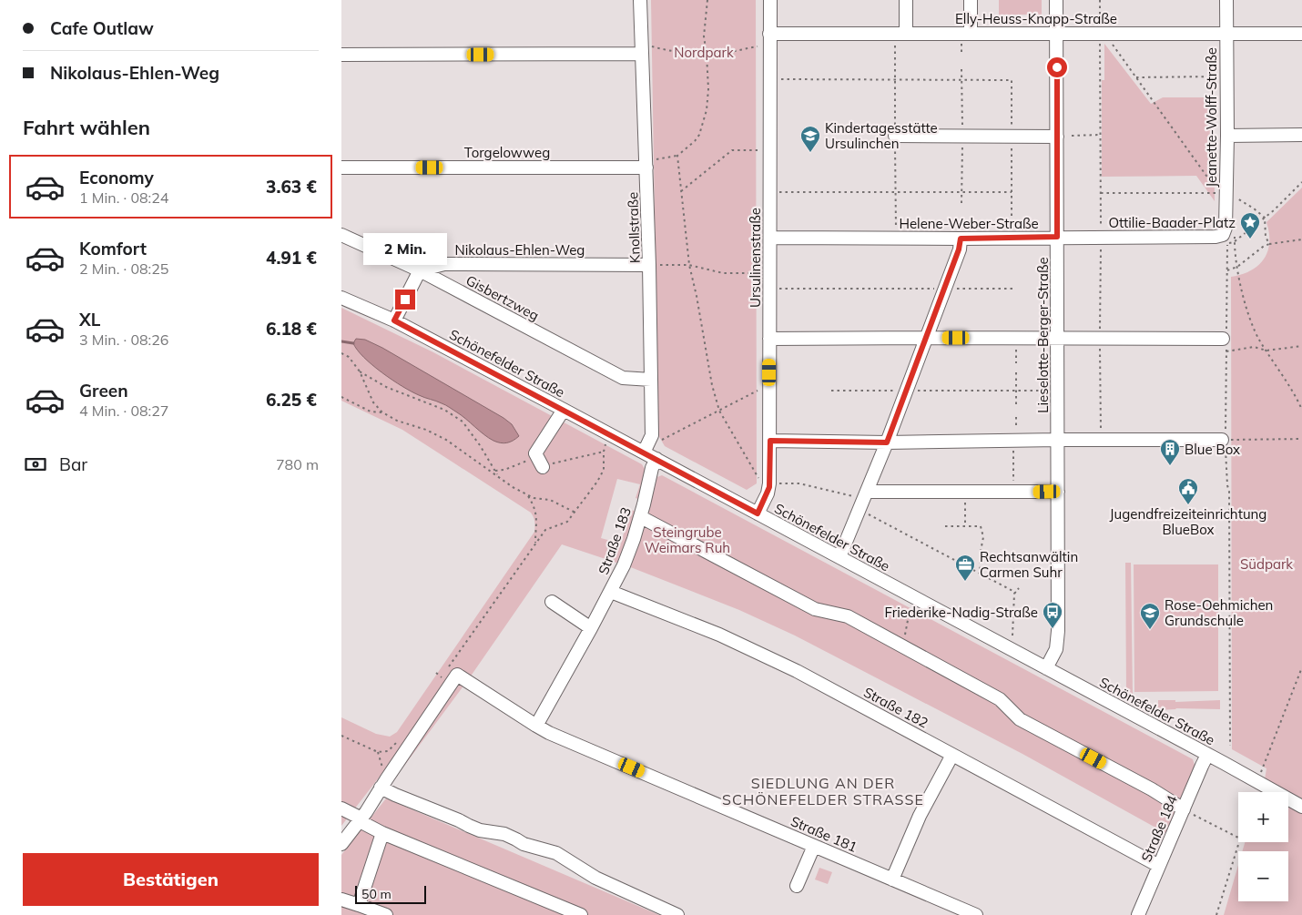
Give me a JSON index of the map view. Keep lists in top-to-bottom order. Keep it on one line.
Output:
{"streets":{"street":["Elly-Heuss-Knapp-Straße","Jeanette-Wolff-Straße","Torgelowweg","Helene-Weber-Straße","Knollstraße","Nikolaus-Ehlen-Weg","Ursulinenstraße","Gisbertzweg","Lieselotte-Berger-Straße","Schönefelder Straße","Straße 183","Straße 182","Straße 184","Straße 181"]},"crossings":[["Elly-Heuss-Knapp-Straße","Jeanette-Wolff-Straße"],["Elly-Heuss-Knapp-Straße","Ursulinenstraße"],["Elly-Heuss-Knapp-Straße","Lieselotte-Berger-Straße"],["Jeanette-Wolff-Straße","Helene-Weber-Straße"],["Torgelowweg","Knollstraße"],["Helene-Weber-Straße","Ursulinenstraße"],["Helene-Weber-Straße","Lieselotte-Berger-Straße"],["Knollstraße","Nikolaus-Ehlen-Weg"],["Knollstraße","Gisbertzweg"],["Knollstraße","Schönefelder Straße"],["Nikolaus-Ehlen-Weg","Gisbertzweg"],["Ursulinenstraße","Schönefelder Straße"],["Lieselotte-Berger-Straße","Schönefelder Straße"],["Schönefelder Straße","Straße 183"],["Schönefelder Straße","Straße 184"],["Straße 183","Straße 182"],["Straße 183","Straße 181"],["Straße 182","Straße 184"]],"districts":["SIEDLUNG AN DER SCHÖNEFELDER STRASSE"],"parks":["Nordpark","Steingrube Weimars Ruh","Südpark"],"places":{"school or university":["Kindertagesstätte Ursulinchen","Rose-Oehmichen Grundschule"],"place":["Ottilie-Baader-Platz"],"building":["Blue Box"],"public building":["Jugendfreizeiteinrichtung BlueBox"],"office":["Rechtsanwältin Carmen Suhr"],"bus stop":["Friederike-Nadig-Straße"]},"scale_bar":"50 m","page":{"banner":["Cafe Outlaw","Nikolaus-Ehlen-Weg"],"heading":"Fahrt wählen","list":[{"name":"Economy","note":"1 Min. · 08:24","value":"3.63 €"},{"name":"Komfort","note":"2 Min. · 08:25","value":"4.91 €"},{"name":"XL","note":"3 Min. · 08:26","value":"6.18 €"},{"name":"Green","note":"4 Min. · 08:27","value":"6.25 €"}],"bubble":"2 Min.","pay":["Bar","780 m"],"map_buttons":["+","−"],"buttons":"Bestätigen","scale":"50 m"}}
